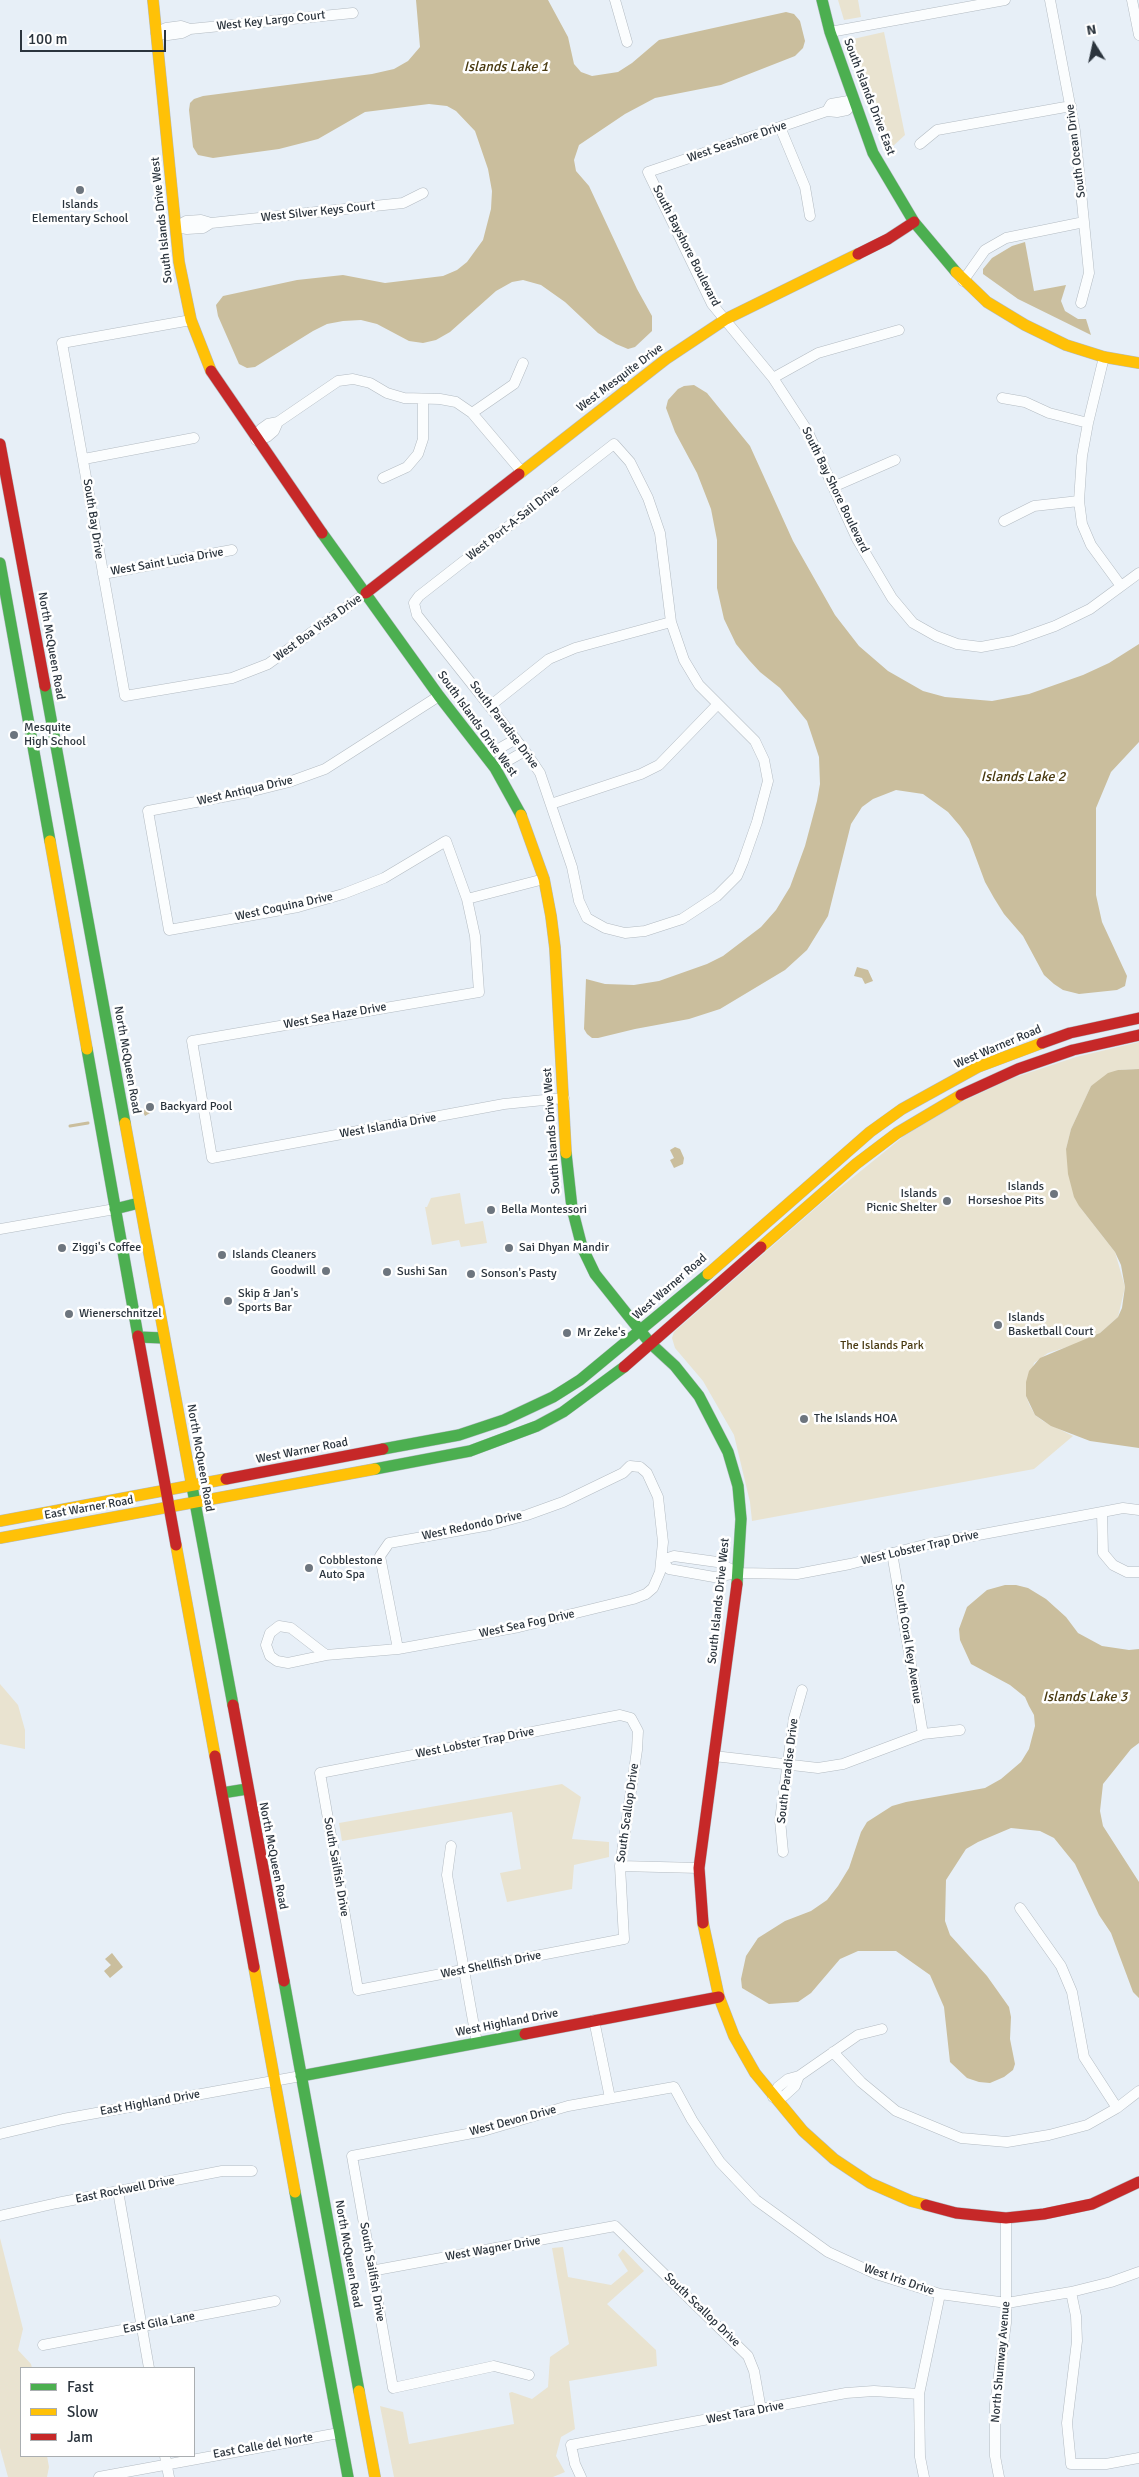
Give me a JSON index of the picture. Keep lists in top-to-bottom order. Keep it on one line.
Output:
{"streets":{"main road":["South Islands Drive East","South Islands Drive West","West Mesquite Drive","North McQueen Road","West Warner Road","East Warner Road","West Highland Drive"],"street":["West Key Largo Court","West Seashore Drive","South Ocean Drive","West Silver Keys Court","South Bayshore Boulevard","South Bay Shore Boulevard","South Bay Drive","West Port-A-Sail Drive","West Saint Lucia Drive","West Boa Vista Drive","South Paradise Drive","West Antiqua Drive","West Coquina Drive","West Sea Haze Drive","West Islandia Drive","West Redondo Drive","West Lobster Trap Drive","West Sea Fog Drive","South Coral Key Avenue","South Scallop Drive","South Sailfish Drive","West Shellfish Drive","East Highland Drive","West Devon Drive","East Rockwell Drive","West Wagner Drive","West Iris Drive","East Gila Lane","North Shumway Avenue","West Tara Drive","East Calle del Norte"]},"crossings":[["West Key Largo Court","South Islands Drive West"],["South Islands Drive East","West Seashore Drive"],["South Islands Drive East","West Mesquite Drive"],["West Seashore Drive","South Bayshore Boulevard"],["West Silver Keys Court","South Islands Drive West"],["South Islands Drive West","West Mesquite Drive"],["South Islands Drive West","South Bay Drive"],["South Islands Drive West","West Boa Vista Drive"],["South Islands Drive West","West Antiqua Drive"],["South Islands Drive West","West Warner Road"],["South Islands Drive West","West Islandia Drive"],["South Islands Drive West","West Lobster Trap Drive"],["South Islands Drive West","West Highland Drive"],["South Islands Drive West","North Shumway Avenue"],["South Bayshore Boulevard","West Mesquite Drive"],["South Bayshore Boulevard","South Bay Shore Boulevard"],["West Mesquite Drive","South Bay Shore Boulevard"],["West Mesquite Drive","West Boa Vista Drive"],["South Bay Drive","West Saint Lucia Drive"],["South Bay Drive","West Boa Vista Drive"],["West Port-A-Sail Drive","South Paradise Drive"],["North McQueen Road","West Warner Road"],["North McQueen Road","East Warner Road"],["North McQueen Road","West Highland Drive"],["North McQueen Road","East Highland Drive"],["West Antiqua Drive","West Coquina Drive"],["West Coquina Drive","West Sea Haze Drive"],["West Sea Haze Drive","West Islandia Drive"],["West Warner Road","East Warner Road"],["West Redondo Drive","West Sea Fog Drive"],["West Lobster Trap Drive","South Coral Key Avenue"],["West Lobster Trap Drive","South Scallop Drive"],["West Lobster Trap Drive","South Sailfish Drive"],["South Scallop Drive","West Shellfish Drive"],["South Scallop Drive","West Wagner Drive"],["South Scallop Drive","West Tara Drive"],["South Sailfish Drive","West Shellfish Drive"],["South Sailfish Drive","West Devon Drive"],["South Sailfish Drive","West Wagner Drive"],["West Highland Drive","East Highland Drive"],["West Devon Drive","West Iris Drive"],["West Iris Drive","North Shumway Avenue"]],"water":["Islands Lake 1","Islands Lake 2","Islands Lake 3"],"parks":["The Islands Park"],"places":["Islands Elementary School","Mesquite High School","Backyard Pool","Islands Horseshoe Pits","Islands Picnic Shelter","Bella Montessori","Ziggi's Coffee","Sai Dhyan Mandir","Islands Cleaners","Goodwill","Sushi San","Sonson's Pasty","Skip & Jan's Sports Bar","Wienerschnitzel","Islands Basketball Court","Mr Zeke's","The Islands HOA","Cobblestone Auto Spa"],"legend":["Fast","Slow","Jam"],"scale_bar":"100 m","north":"top"}
